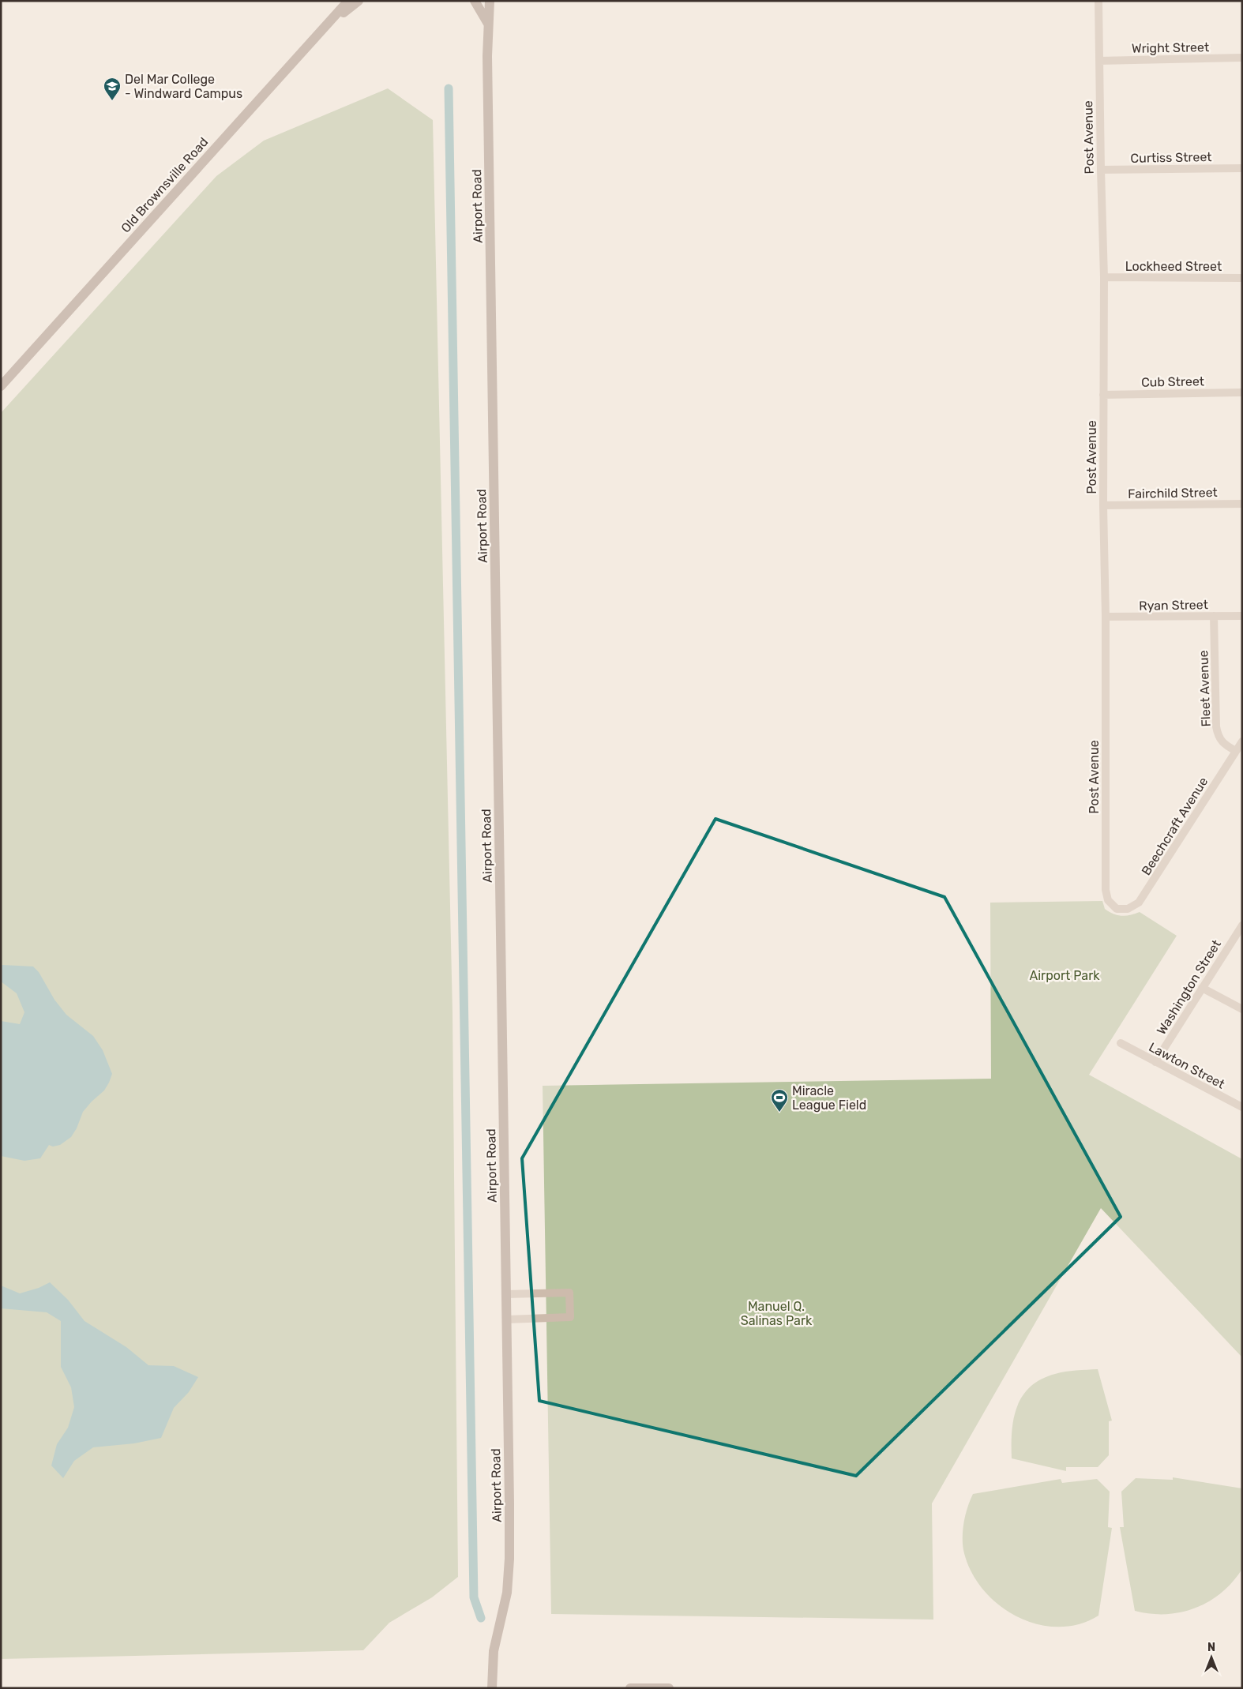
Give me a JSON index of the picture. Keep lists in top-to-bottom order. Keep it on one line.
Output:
{"streets":{"street":["Wright Street","Post Avenue","Curtiss Street","Old Brownsville Road","Airport Road","Lockheed Street","Cub Street","Fairchild Street","Ryan Street","Fleet Avenue","Beechcraft Avenue","Washington Street","Lawton Street"]},"crossings":[["Wright Street","Post Avenue"],["Post Avenue","Curtiss Street"],["Post Avenue","Lockheed Street"],["Post Avenue","Cub Street"],["Post Avenue","Fairchild Street"],["Post Avenue","Ryan Street"],["Post Avenue","Beechcraft Avenue"],["Ryan Street","Fleet Avenue"],["Fleet Avenue","Beechcraft Avenue"],["Washington Street","Lawton Street"]],"parks":["Airport Park","Manuel Q. Salinas Park"],"places":{"school or university":["Del Mar College - Windward Campus"],"sports":["Miracle League Field"]},"north":"top"}
